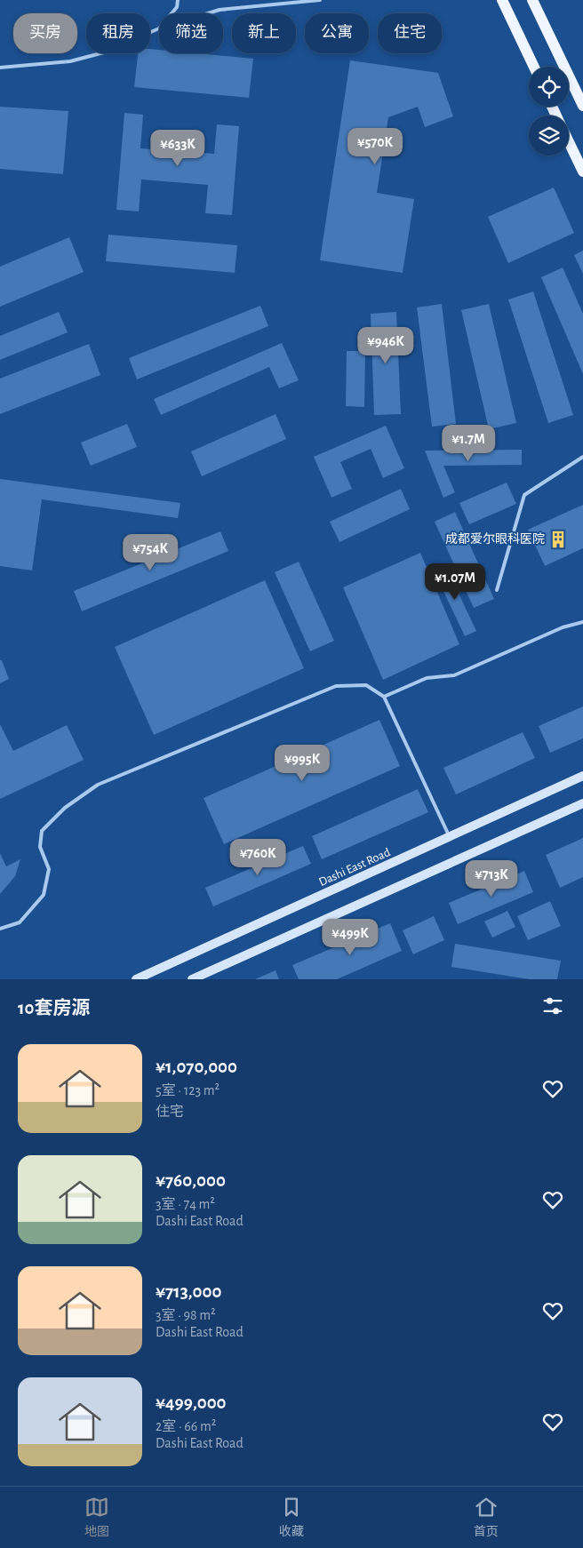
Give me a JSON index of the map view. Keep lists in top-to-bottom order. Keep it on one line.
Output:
{"streets":{"main road":["Dashi East Road"]},"places":{"building":["成都爱尔眼科医院"]},"page":{"chip":["买房","租房","筛选","新上","公寓","住宅"],"price":["¥570K","¥633K","¥946K","¥1.7M","¥754K","¥1.07M","¥995K","¥760K","¥713K","¥499K"],"heading":"10套房源","list":[{"name":"¥1,070,000","note":"5室 · 123 m² · 住宅"},{"name":"¥760,000","note":"3室 · 74 m² · Dashi East Road"},{"name":"¥713,000","note":"3室 · 98 m² · Dashi East Road"},{"name":"¥499,000","note":"2室 · 66 m² · Dashi East Road"}],"tabs":["地图","收藏","首页"]}}
